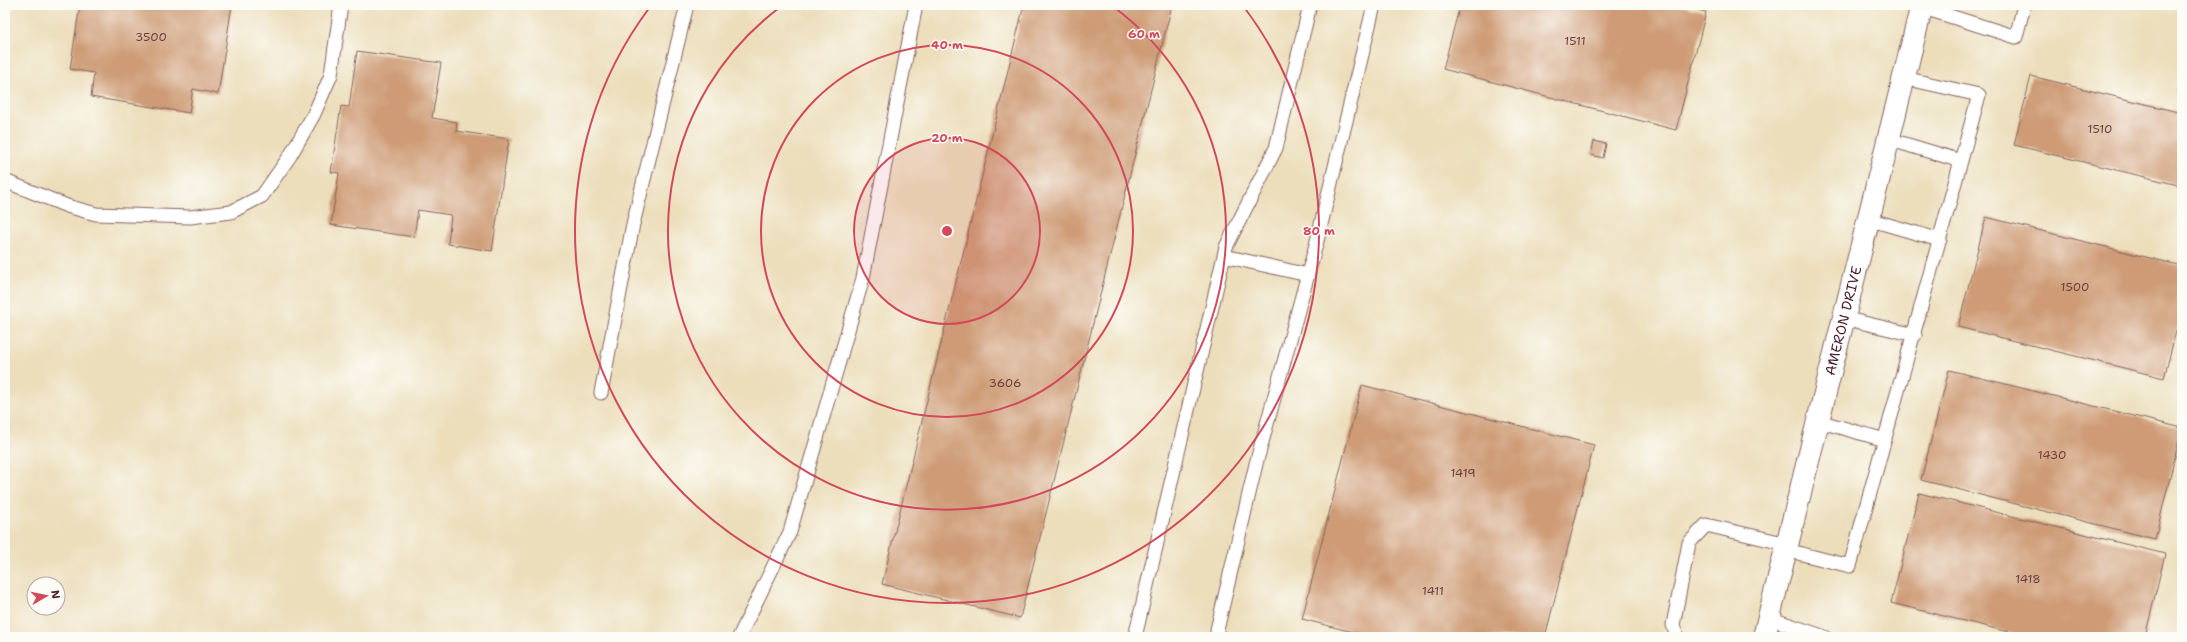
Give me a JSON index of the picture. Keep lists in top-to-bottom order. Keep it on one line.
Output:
{"streets":{"street":["AMERON DRIVE"]},"house_numbers":["3500","1511","1510","1500","3606","1430","1419","1418","1411"],"north":"right","rings":["60 m","40 m","20 m","80 m"]}
